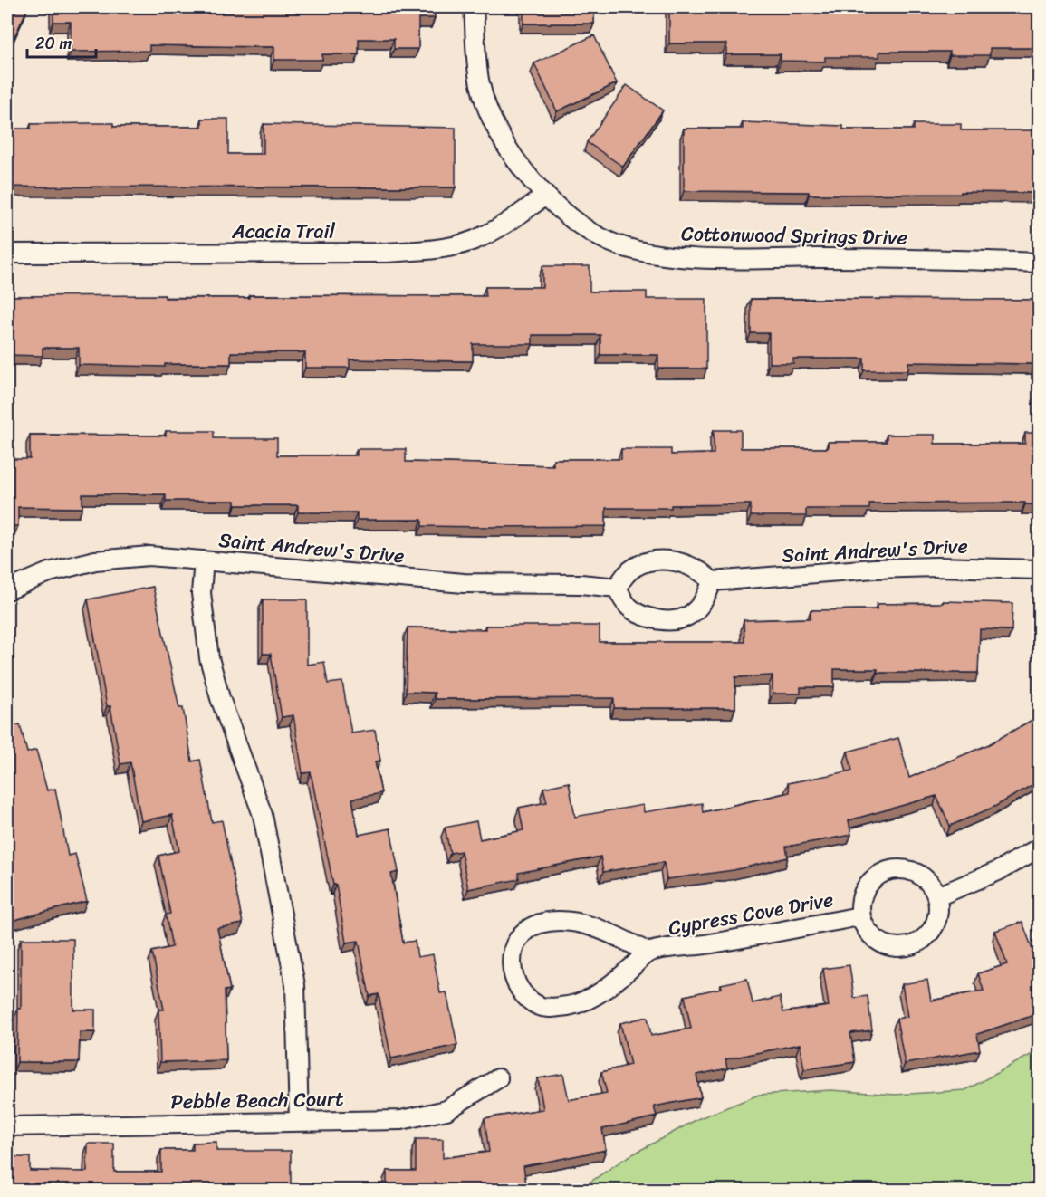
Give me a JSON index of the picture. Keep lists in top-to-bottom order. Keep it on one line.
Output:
{"streets":{"street":["Acacia Trail","Cottonwood Springs Drive","Saint Andrew's Drive","Cypress Cove Drive","Pebble Beach Court"]},"crossings":[["Acacia Trail","Cottonwood Springs Drive"]],"scale_bar":"20 m"}
